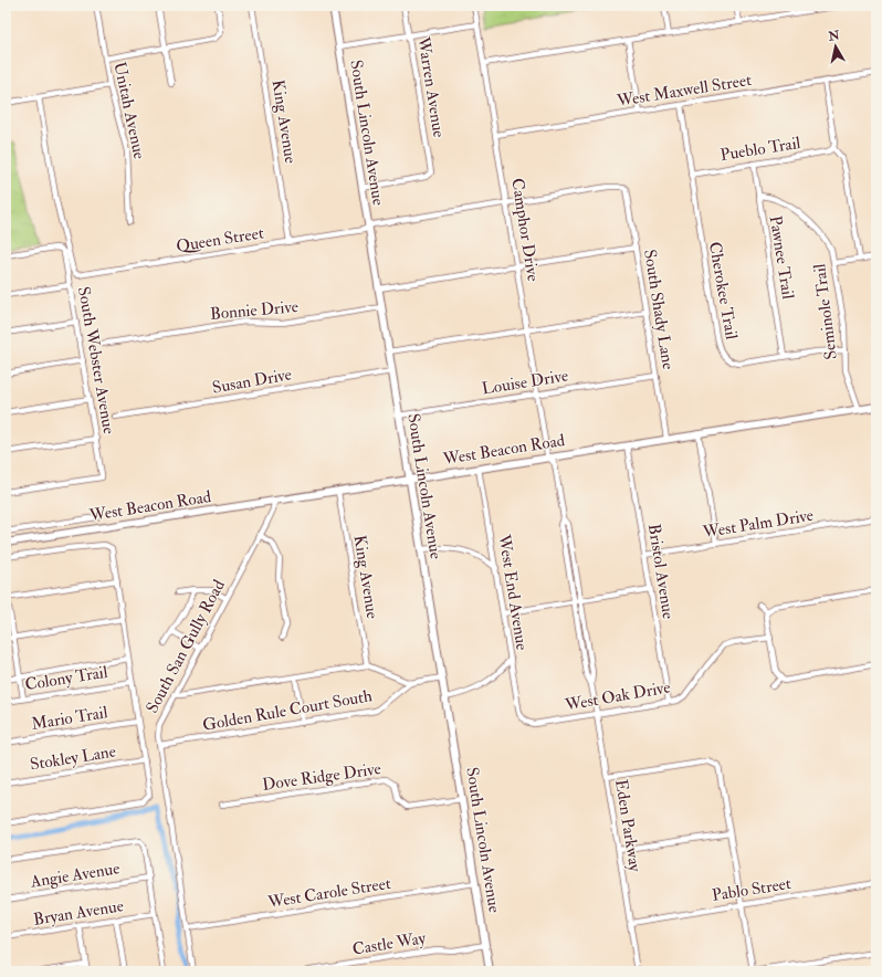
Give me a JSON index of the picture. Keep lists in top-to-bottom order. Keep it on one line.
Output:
{"streets":{"street":["Warren Avenue","West Maxwell Street","Unitah Avenue","King Avenue","South Lincoln Avenue","Pueblo Trail","Camphor Drive","Queen Street","Pawnee Trail","Cherokee Trail","South Shady Lane","Bonnie Drive","Seminole Trail","South Webster Avenue","Susan Drive","Louise Drive","West Beacon Road","West Palm Drive","Bristol Avenue","West End Avenue","South San Gully Road","Colony Trail","West Oak Drive","Golden Rule Court South","Mario Trail","Stokley Lane","Dove Ridge Drive","Eden Parkway","Angie Avenue","Pablo Street","West Carole Street","Bryan Avenue","Castle Way"]},"crossings":[["Warren Avenue","South Lincoln Avenue"],["West Maxwell Street","Camphor Drive"],["West Maxwell Street","Cherokee Trail"],["King Avenue","Queen Street"],["King Avenue","West Beacon Road"],["South Lincoln Avenue","Queen Street"],["South Lincoln Avenue","Bonnie Drive"],["South Lincoln Avenue","Susan Drive"],["South Lincoln Avenue","Louise Drive"],["South Lincoln Avenue","West Beacon Road"],["South Lincoln Avenue","Dove Ridge Drive"],["South Lincoln Avenue","West Carole Street"],["South Lincoln Avenue","Castle Way"],["Pueblo Trail","Pawnee Trail"],["Pueblo Trail","Cherokee Trail"],["Camphor Drive","Queen Street"],["Camphor Drive","Louise Drive"],["Camphor Drive","West Beacon Road"],["Camphor Drive","Eden Parkway"],["Queen Street","South Shady Lane"],["Pawnee Trail","Cherokee Trail"],["Pawnee Trail","Seminole Trail"],["Cherokee Trail","Seminole Trail"],["South Shady Lane","Louise Drive"],["South Shady Lane","West Beacon Road"],["Seminole Trail","West Beacon Road"],["West Beacon Road","Bristol Avenue"],["West Beacon Road","West End Avenue"],["West Beacon Road","South San Gully Road"],["West Beacon Road","Eden Parkway"],["West Palm Drive","Bristol Avenue"],["Bristol Avenue","West Oak Drive"],["West End Avenue","West Oak Drive"],["South San Gully Road","Golden Rule Court South"],["South San Gully Road","West Carole Street"],["West Oak Drive","Eden Parkway"],["Eden Parkway","Pablo Street"]],"north":"top"}
